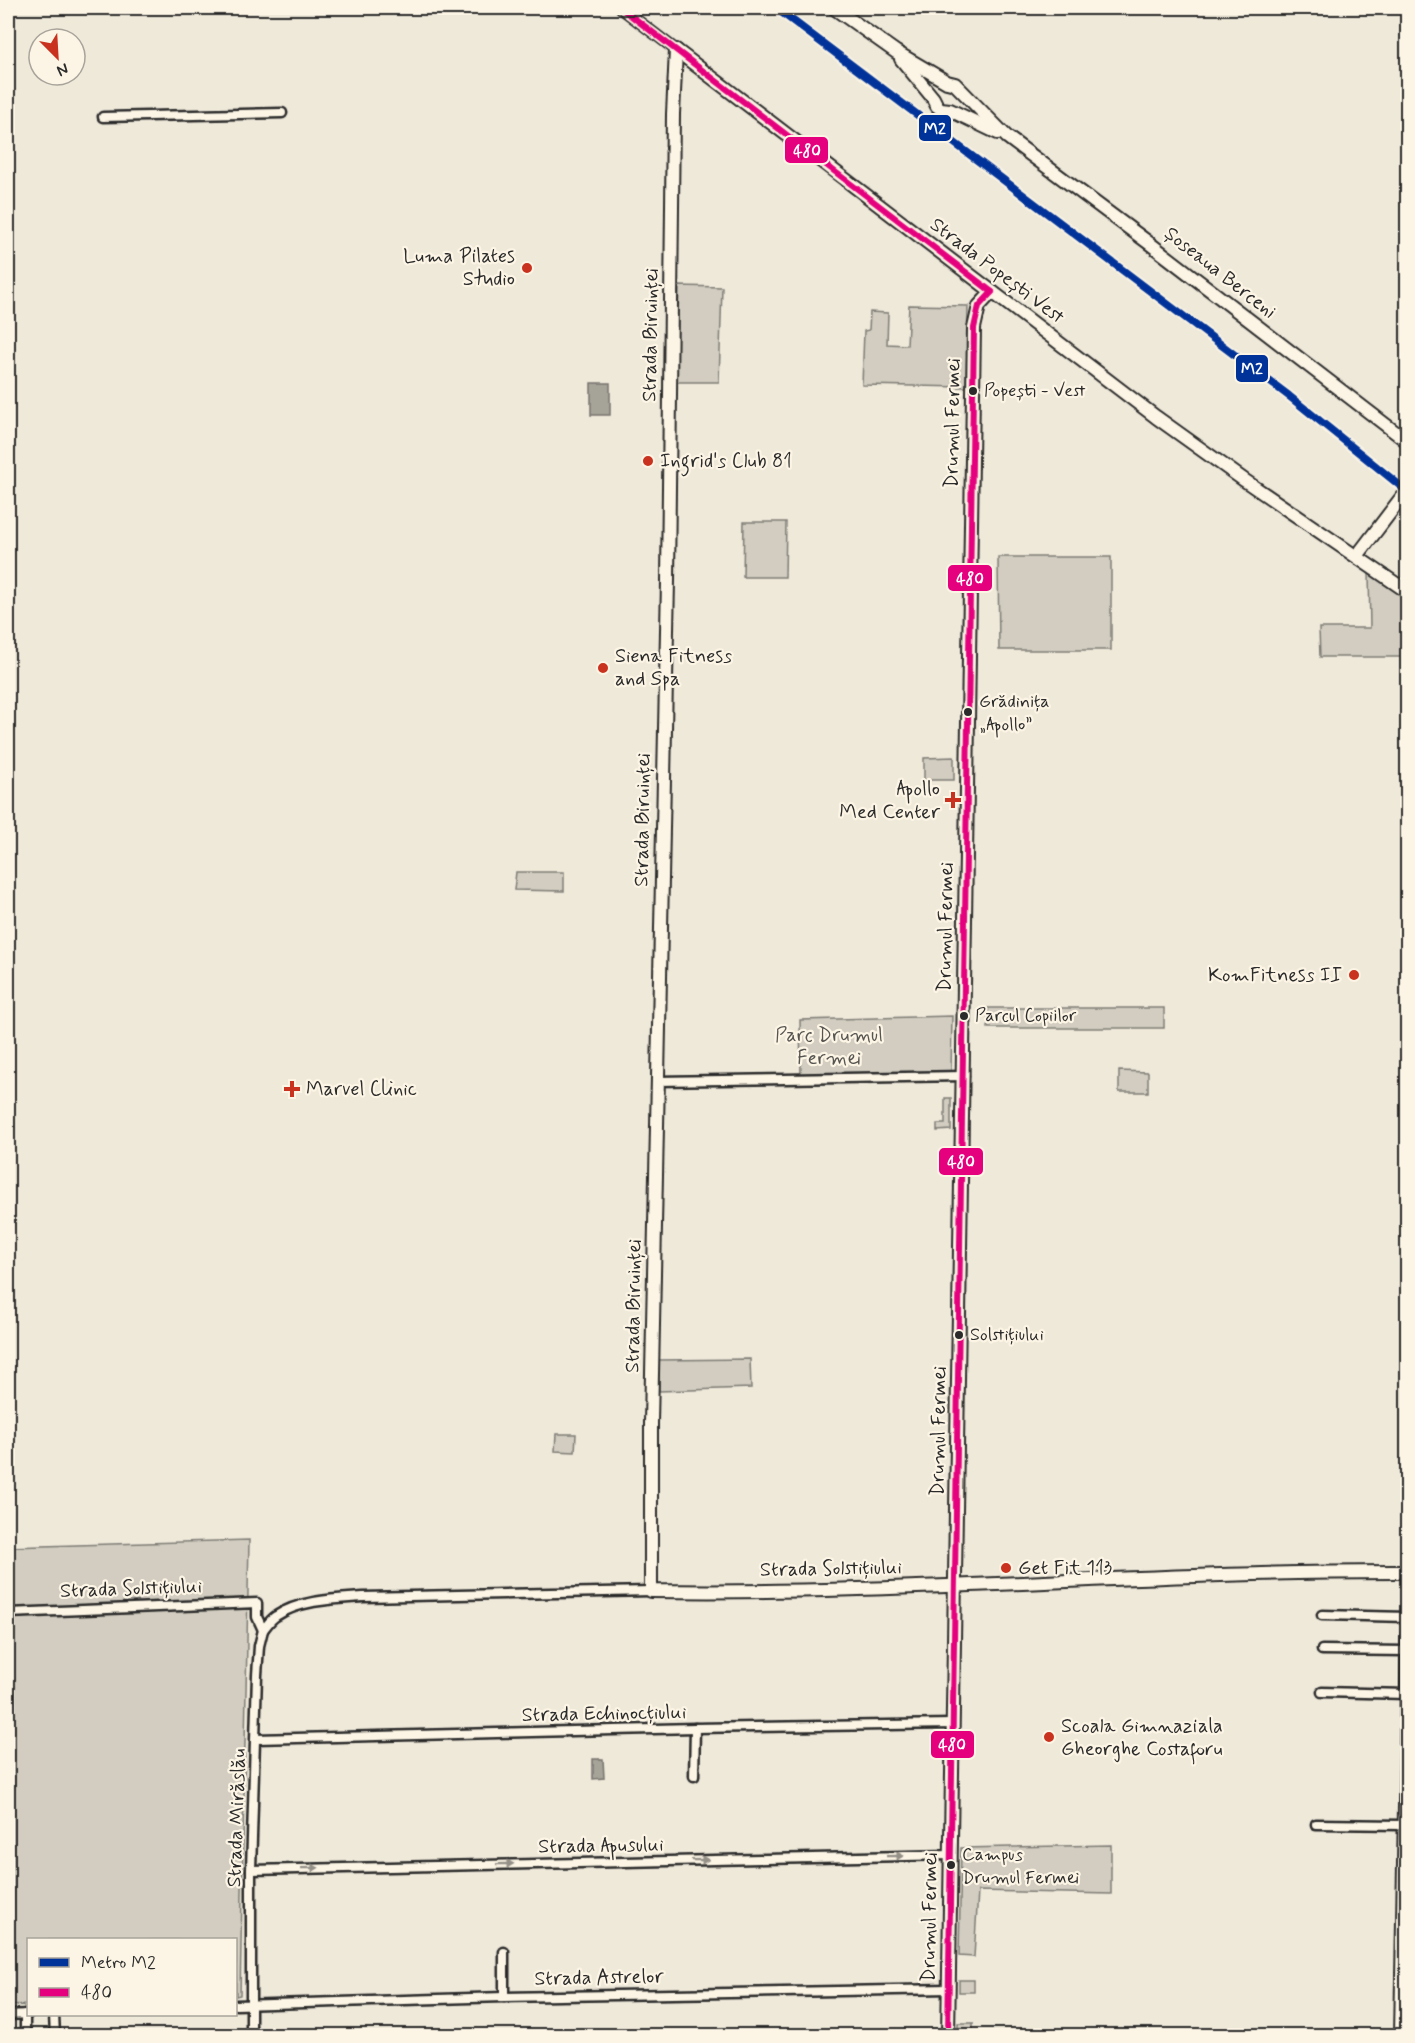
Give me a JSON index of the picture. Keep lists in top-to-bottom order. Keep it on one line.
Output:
{"streets":{"street":["Strada Popești Vest","Șoseaua Berceni","Strada Biruinței","Drumul Fermei","Strada Solstițiului","Strada Echinocțiului","Strada Mirăslău","Strada Apusului","Strada Astrelor"]},"crossings":[["Strada Popești Vest","Strada Biruinței"],["Strada Popești Vest","Drumul Fermei"],["Strada Biruinței","Strada Solstițiului"],["Drumul Fermei","Strada Solstițiului"],["Drumul Fermei","Strada Echinocțiului"],["Drumul Fermei","Strada Apusului"],["Drumul Fermei","Strada Astrelor"],["Strada Solstițiului","Strada Mirăslău"],["Strada Echinocțiului","Strada Mirăslău"],["Strada Mirăslău","Strada Apusului"],["Strada Mirăslău","Strada Astrelor"]],"one_way":["Strada Apusului"],"parks":["Parc Drumul Fermei"],"places":{"other":["Luma Pilates Studio","Popești - Vest","Ingrid's Club 81","Siena Fitness and Spa","Grădinița „Apollo”","KomFitness II","Parcul Copiilor","Solstițiului","Get Fit 113","Scoala Gimnaziala Gheorghe Costaforu","Campus Drumul Fermei"],"health":["Apollo Med Center","Marvel Clinic"]},"lines":["metro line M2","transit line 480"],"legend":["Metro M2","480"],"north":"bottom right"}
